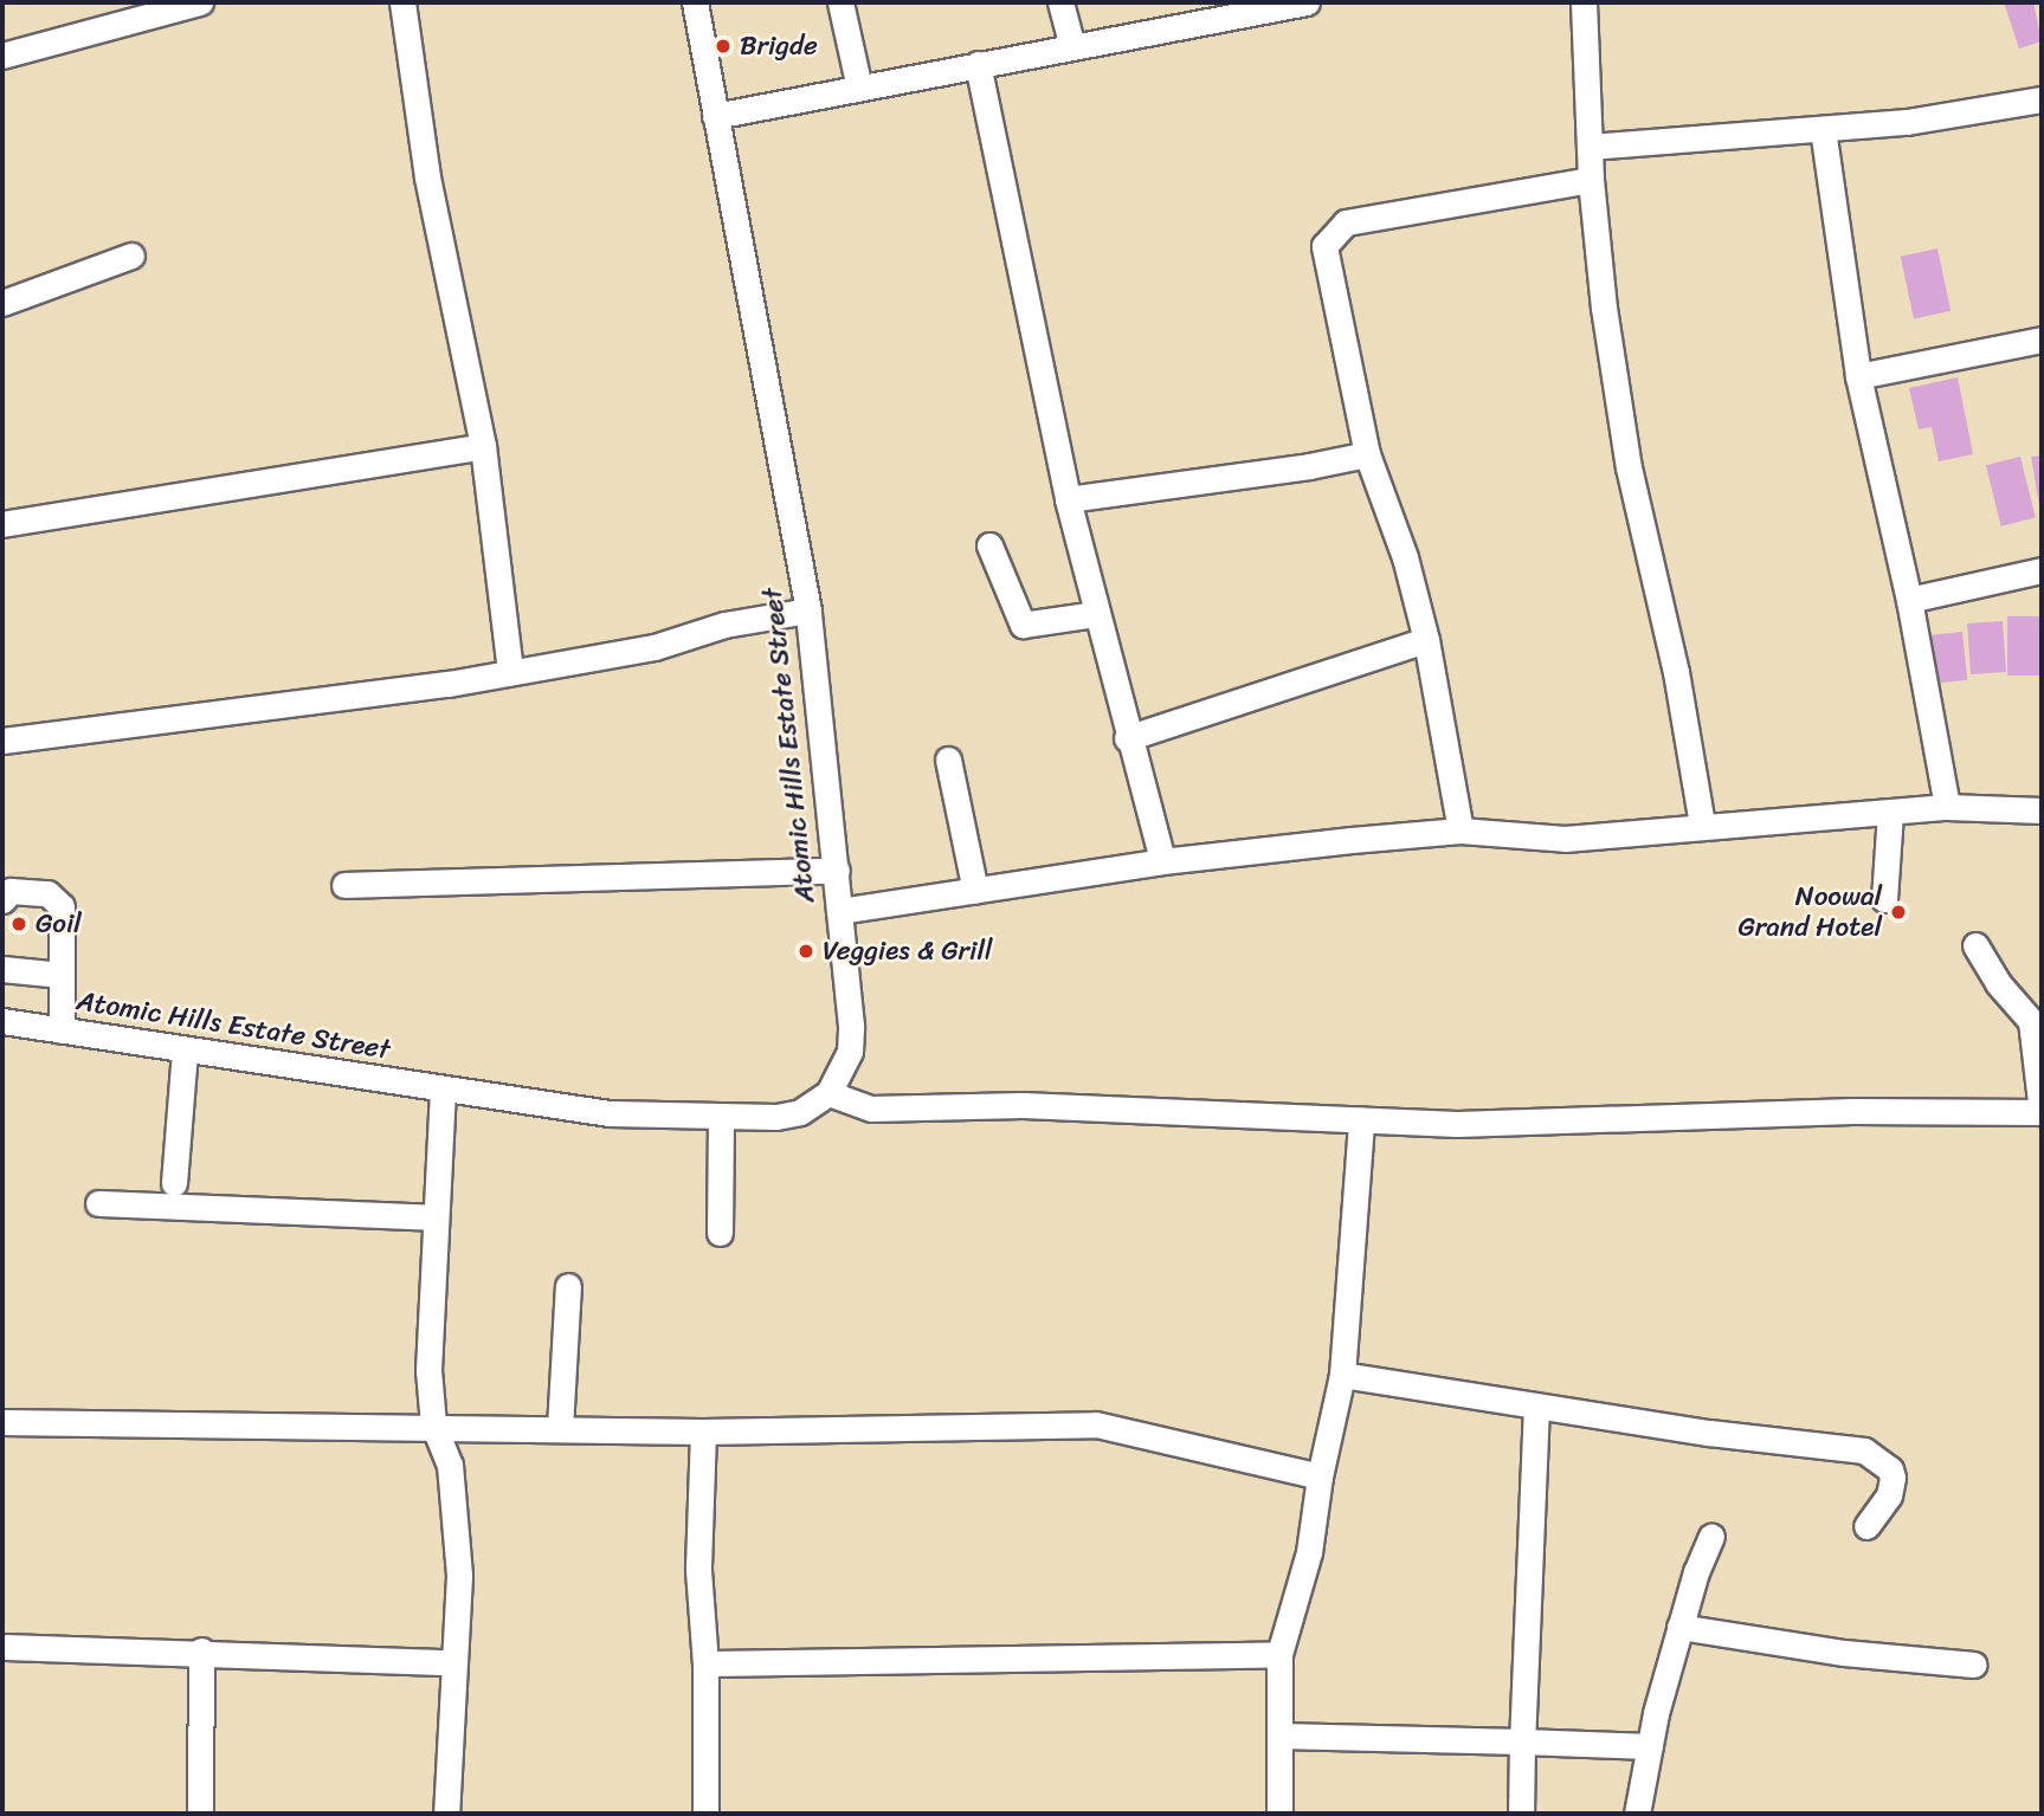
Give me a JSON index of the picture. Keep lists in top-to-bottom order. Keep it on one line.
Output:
{"streets":{"street":["Atomic Hills Estate Street"]},"places":["Brigde","Noowal Grand Hotel","Goil","Veggies & Grill"]}
